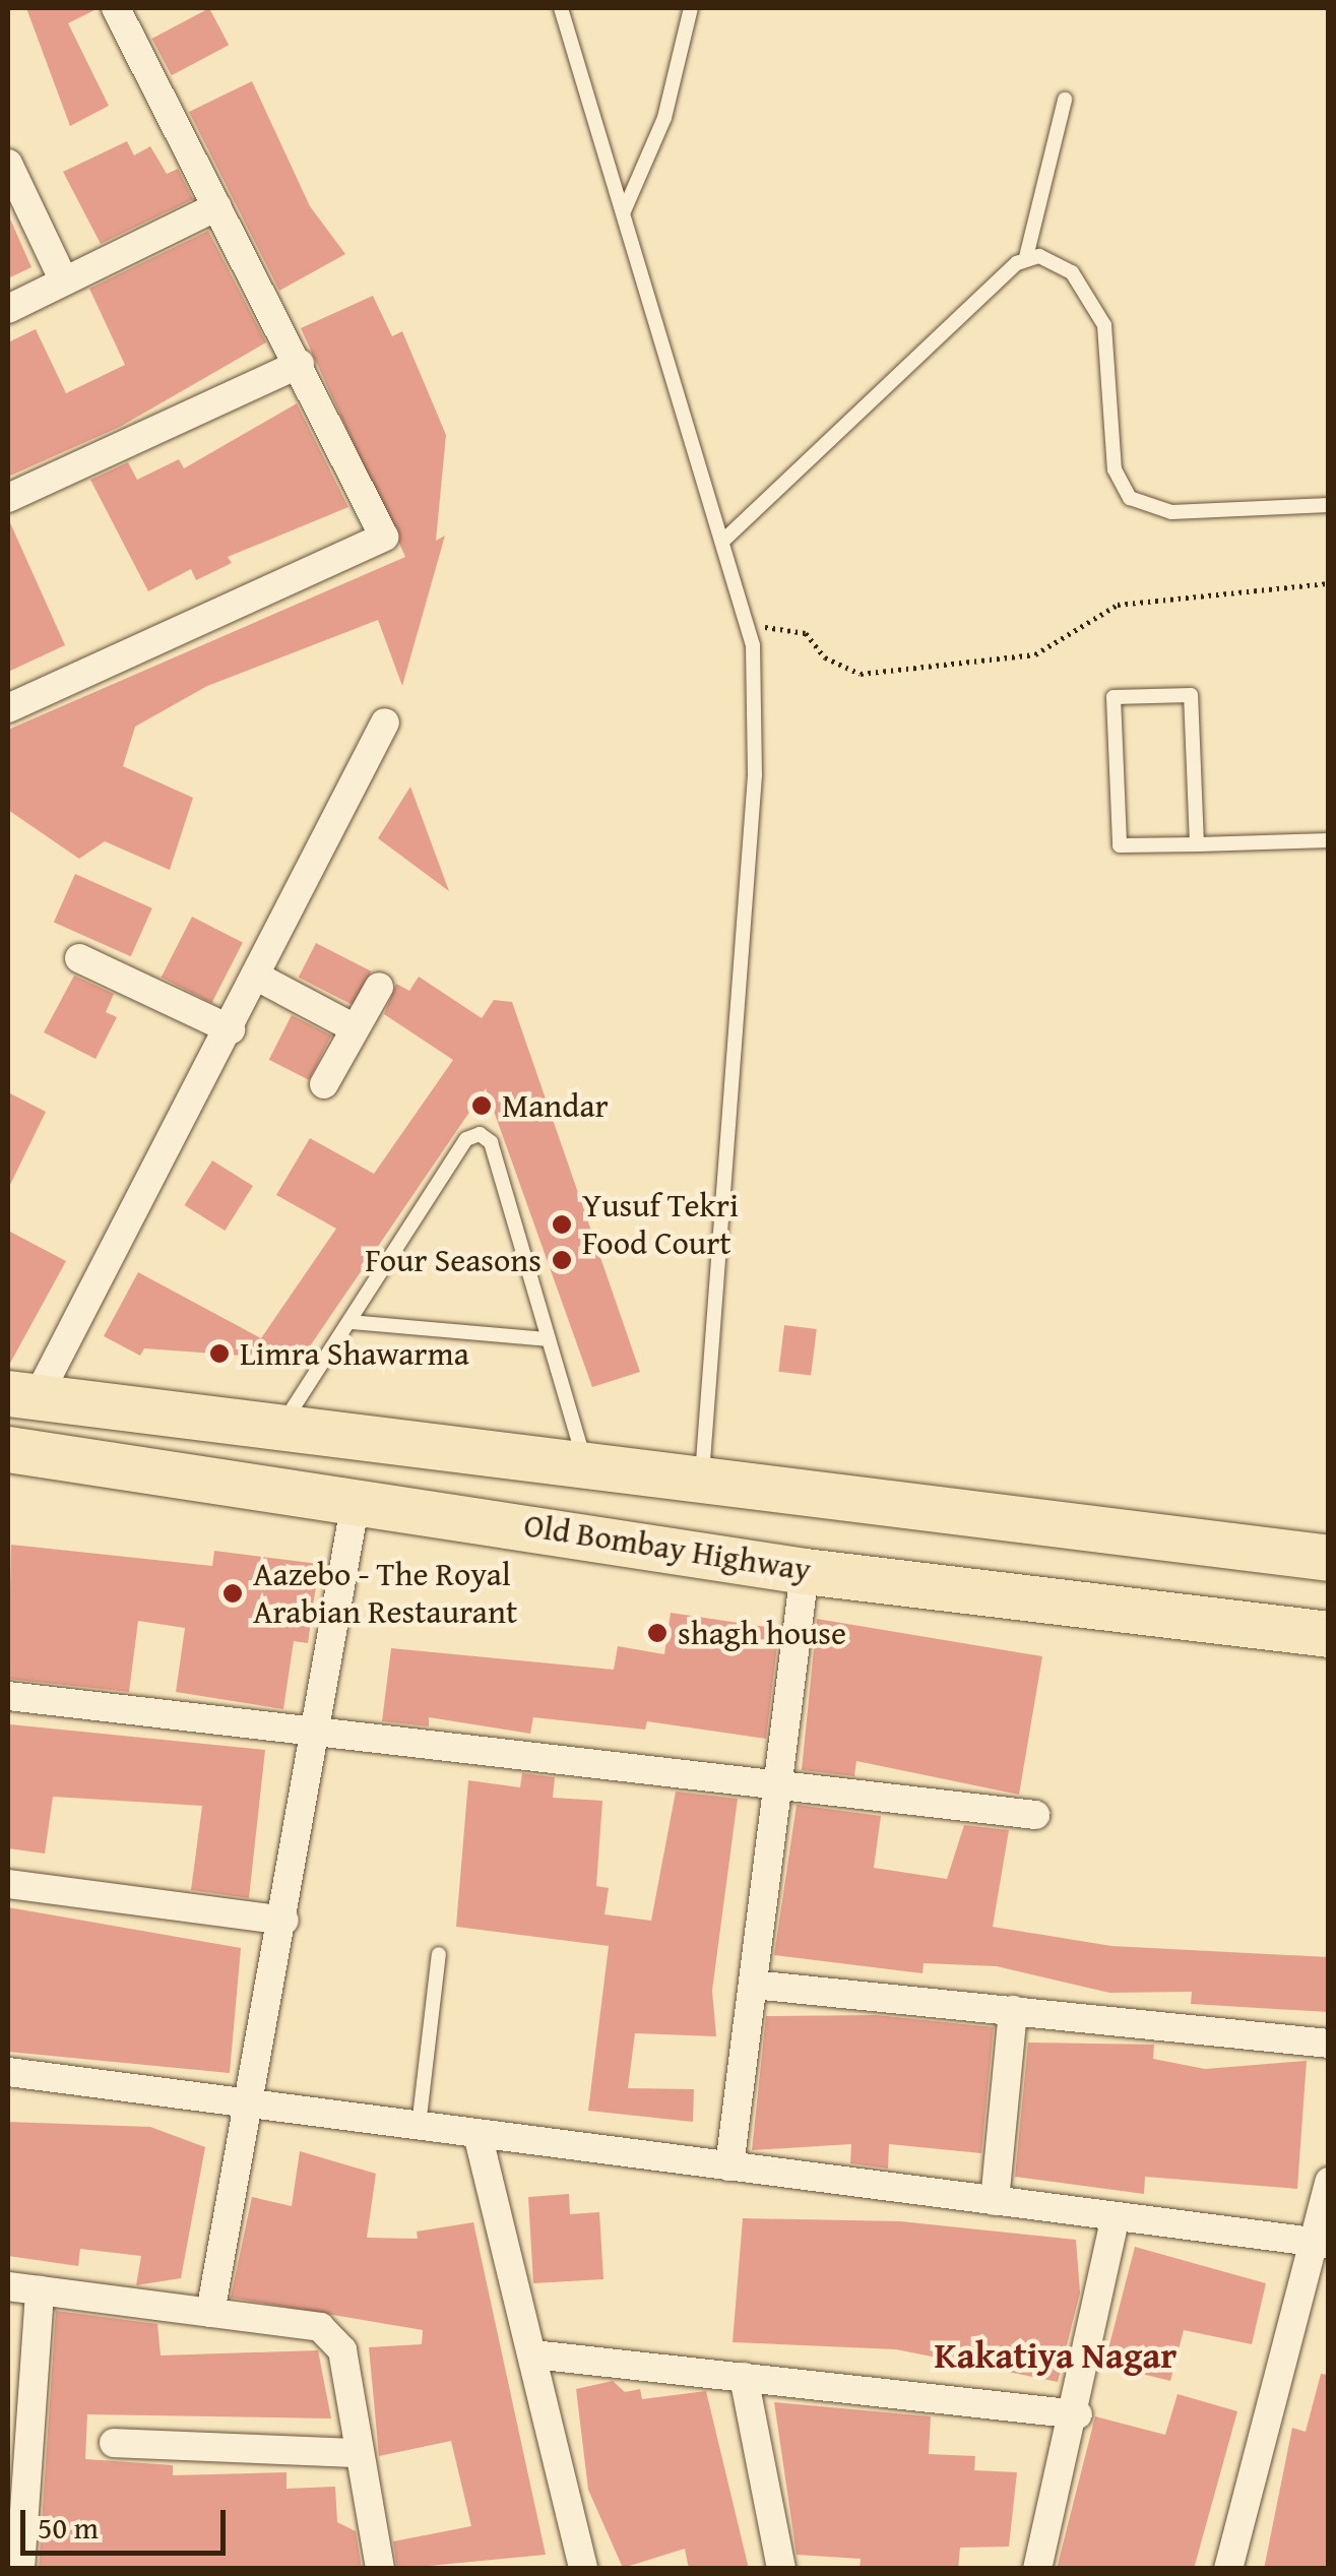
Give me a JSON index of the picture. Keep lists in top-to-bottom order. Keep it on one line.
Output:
{"streets":{"main road":["Old Bombay Highway"]},"districts":["Kakatiya Nagar"],"places":["Mandar","Yusuf Tekri Food Court","Four Seasons","Limra Shawarma","Aazebo - The Royal Arabian Restaurant","shagh house"],"scale_bar":"50 m"}
